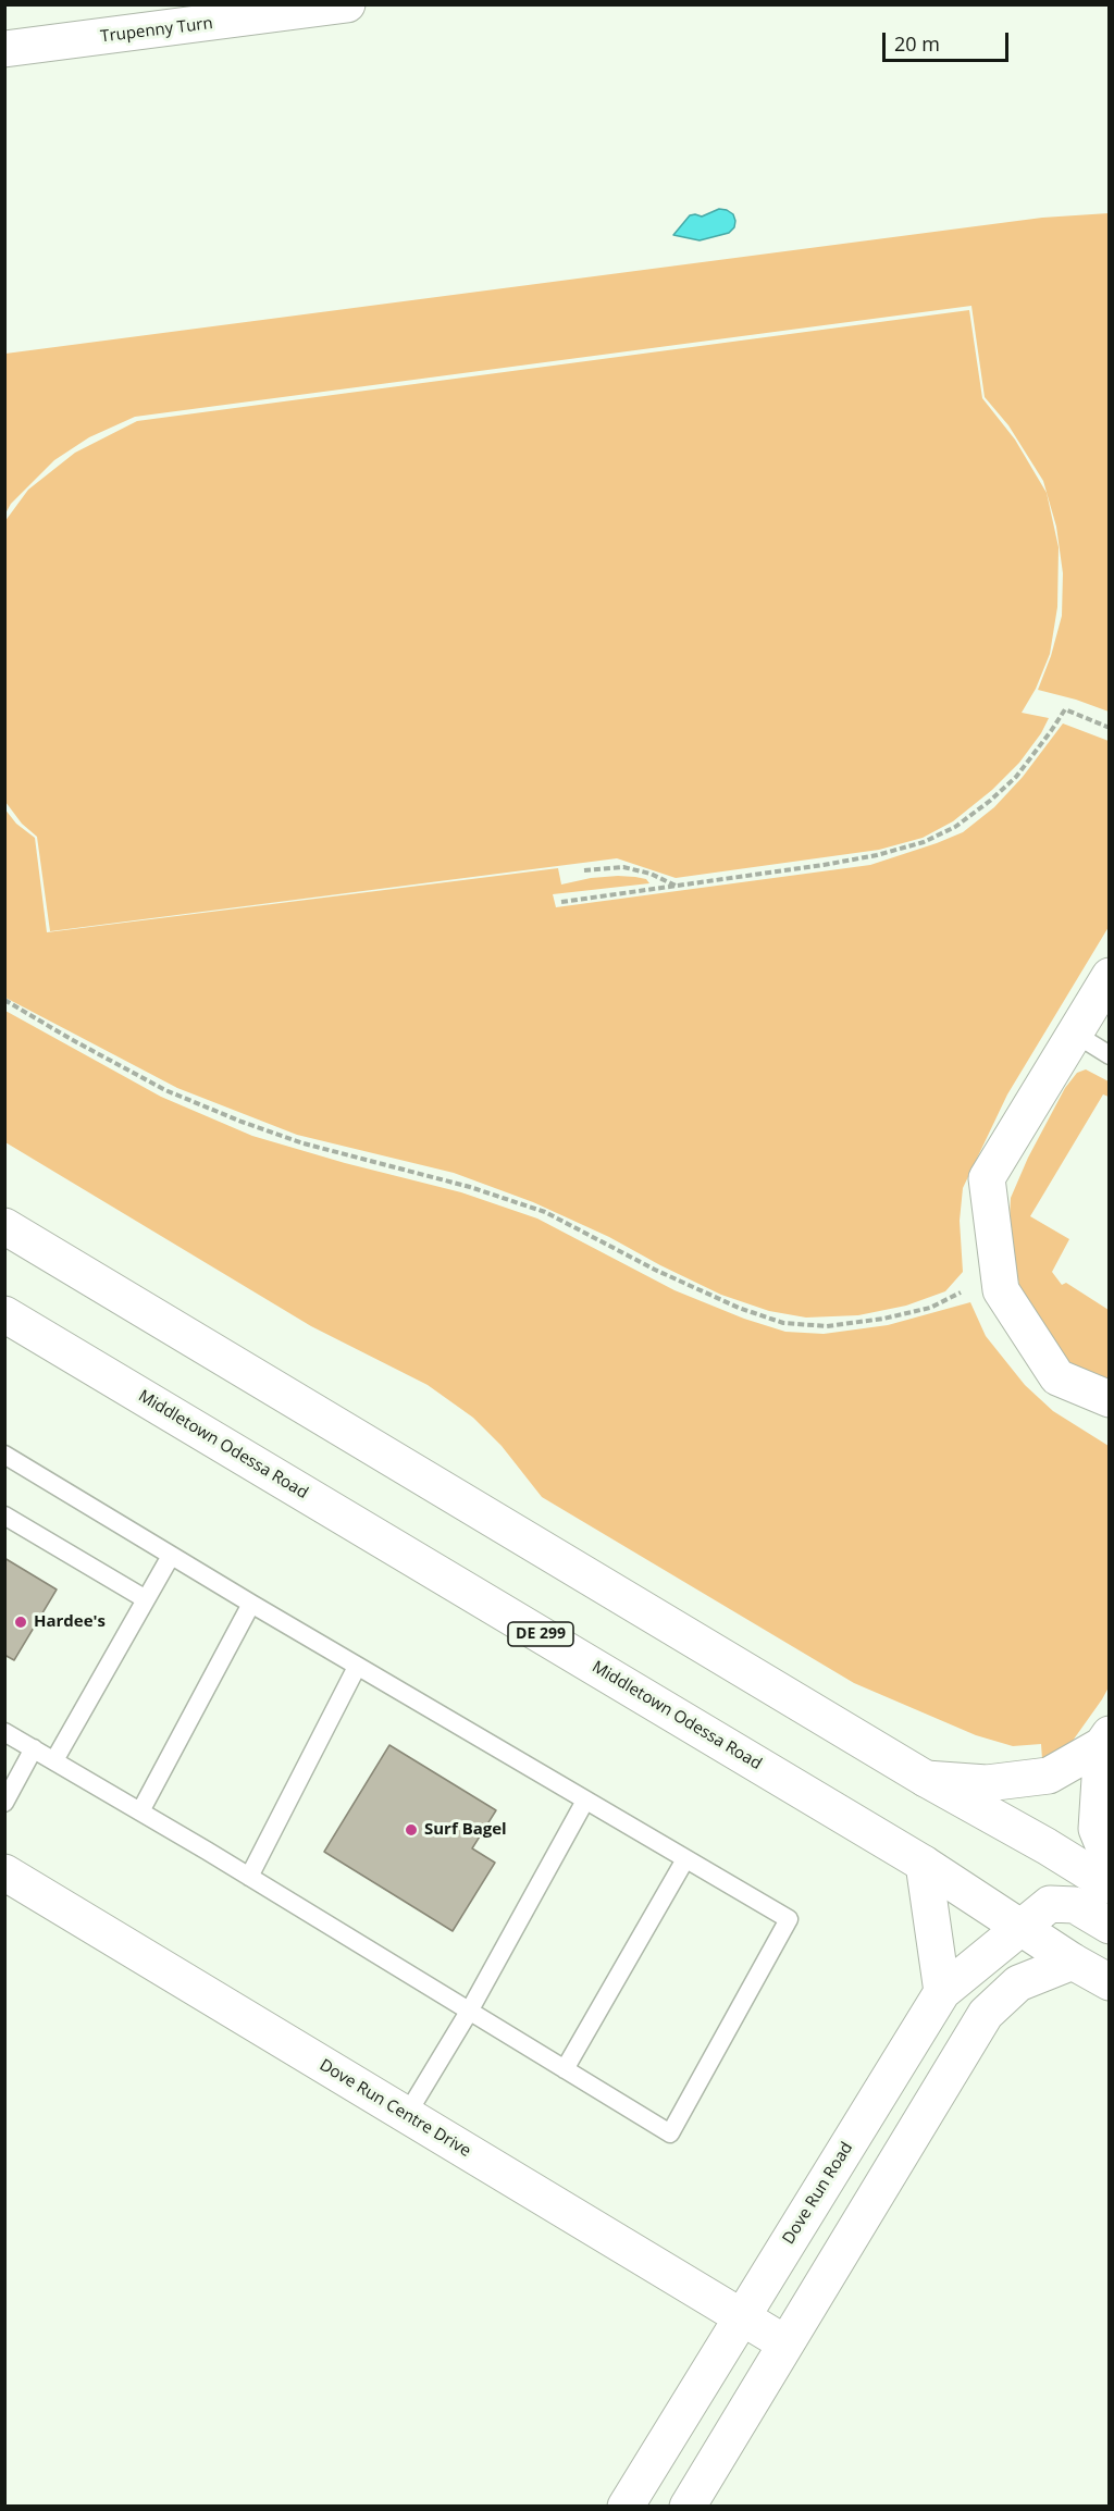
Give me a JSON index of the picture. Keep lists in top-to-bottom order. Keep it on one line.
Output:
{"streets":{"street":["Trupenny Turn","Middletown Odessa Road","DE 299","Dove Run Centre Drive","Dove Run Road"]},"crossings":[["Middletown Odessa Road","Dove Run Road"],["Dove Run Centre Drive","Dove Run Road"]],"places":["Hardee's","Surf Bagel"],"scale_bar":"20 m"}
